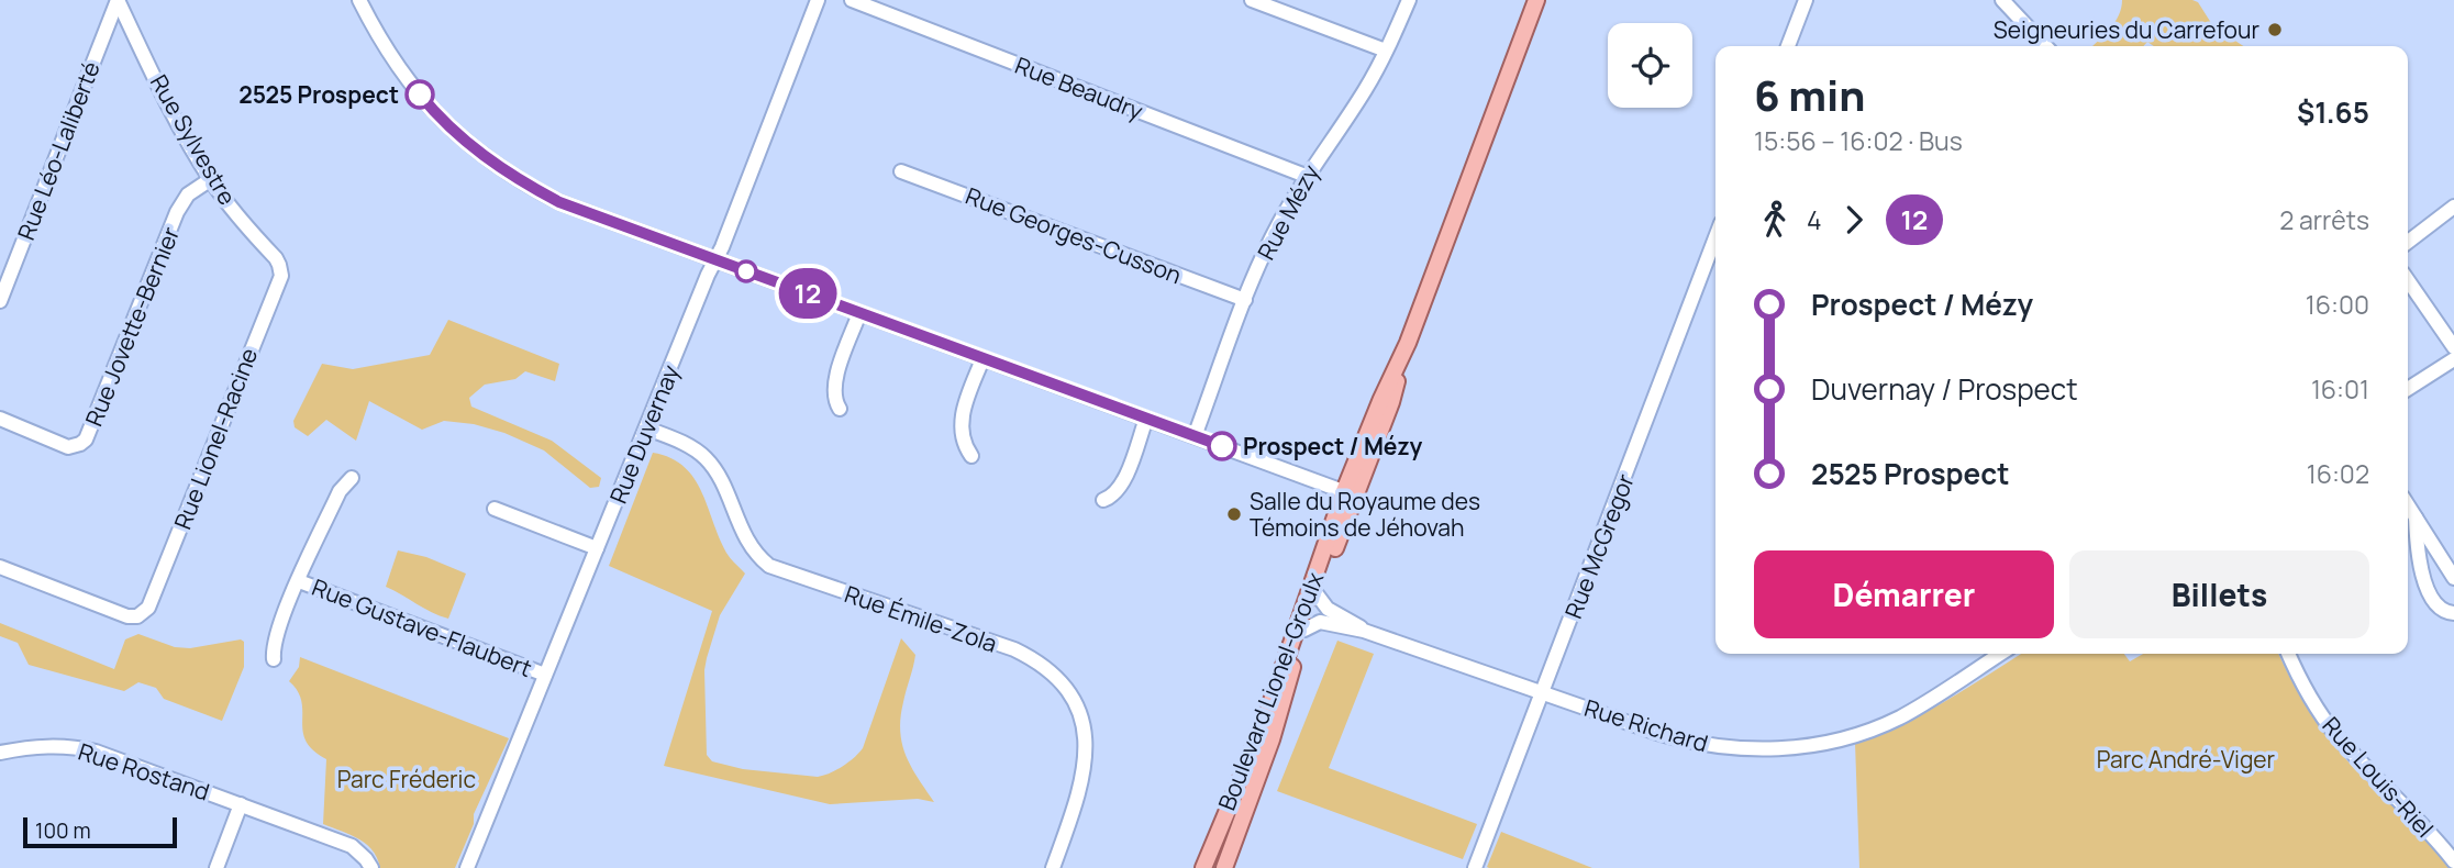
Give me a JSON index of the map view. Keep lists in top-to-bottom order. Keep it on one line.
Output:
{"streets":{"main road":["Boulevard Lionel-Groulx"],"street":["Rue Beaudry","Rue Sylvestre","Rue Léo-Laliberté","Rue Mézy","Rue Georges-Cusson","Rue Jovette-Bernier","Rue Duvernay","Rue Lionel-Racine","Rue McGregor","Rue Émile-Zola","Rue Gustave-Flaubert","Rue Richard","Rue Rostand","Rue Louis-Riel"]},"crossings":[["Rue Beaudry","Rue Mézy"],["Rue Sylvestre","Rue Léo-Laliberté"],["Rue Sylvestre","Rue Jovette-Bernier"],["Rue Sylvestre","Rue Lionel-Racine"],["Rue Mézy","Rue Georges-Cusson"],["Rue Duvernay","Rue Émile-Zola"],["Rue Duvernay","Rue Gustave-Flaubert"],["Rue McGregor","Rue Richard"],["Boulevard Lionel-Groulx","Rue Richard"]],"parks":["Parc André-Viger","Parc Fréderic"],"places":["Seigneuries du Carrefour","2525 Prospect","Prospect / Mézy","Salle du Royaume des Témoins de Jéhovah"],"lines":["bus line 12"],"scale_bar":"100 m","page":{"on_map":"12","heading":["6 min","15:56 – 16:02 · Bus","$1.65"],"legs":["4","12","2 arrêts"],"list":[{"name":"Prospect / Mézy","value":"16:00"},{"name":"Duvernay / Prospect","value":"16:01"},{"name":"2525 Prospect","value":"16:02"}],"buttons":["Démarrer","Billets"],"scale":"100 m"}}
